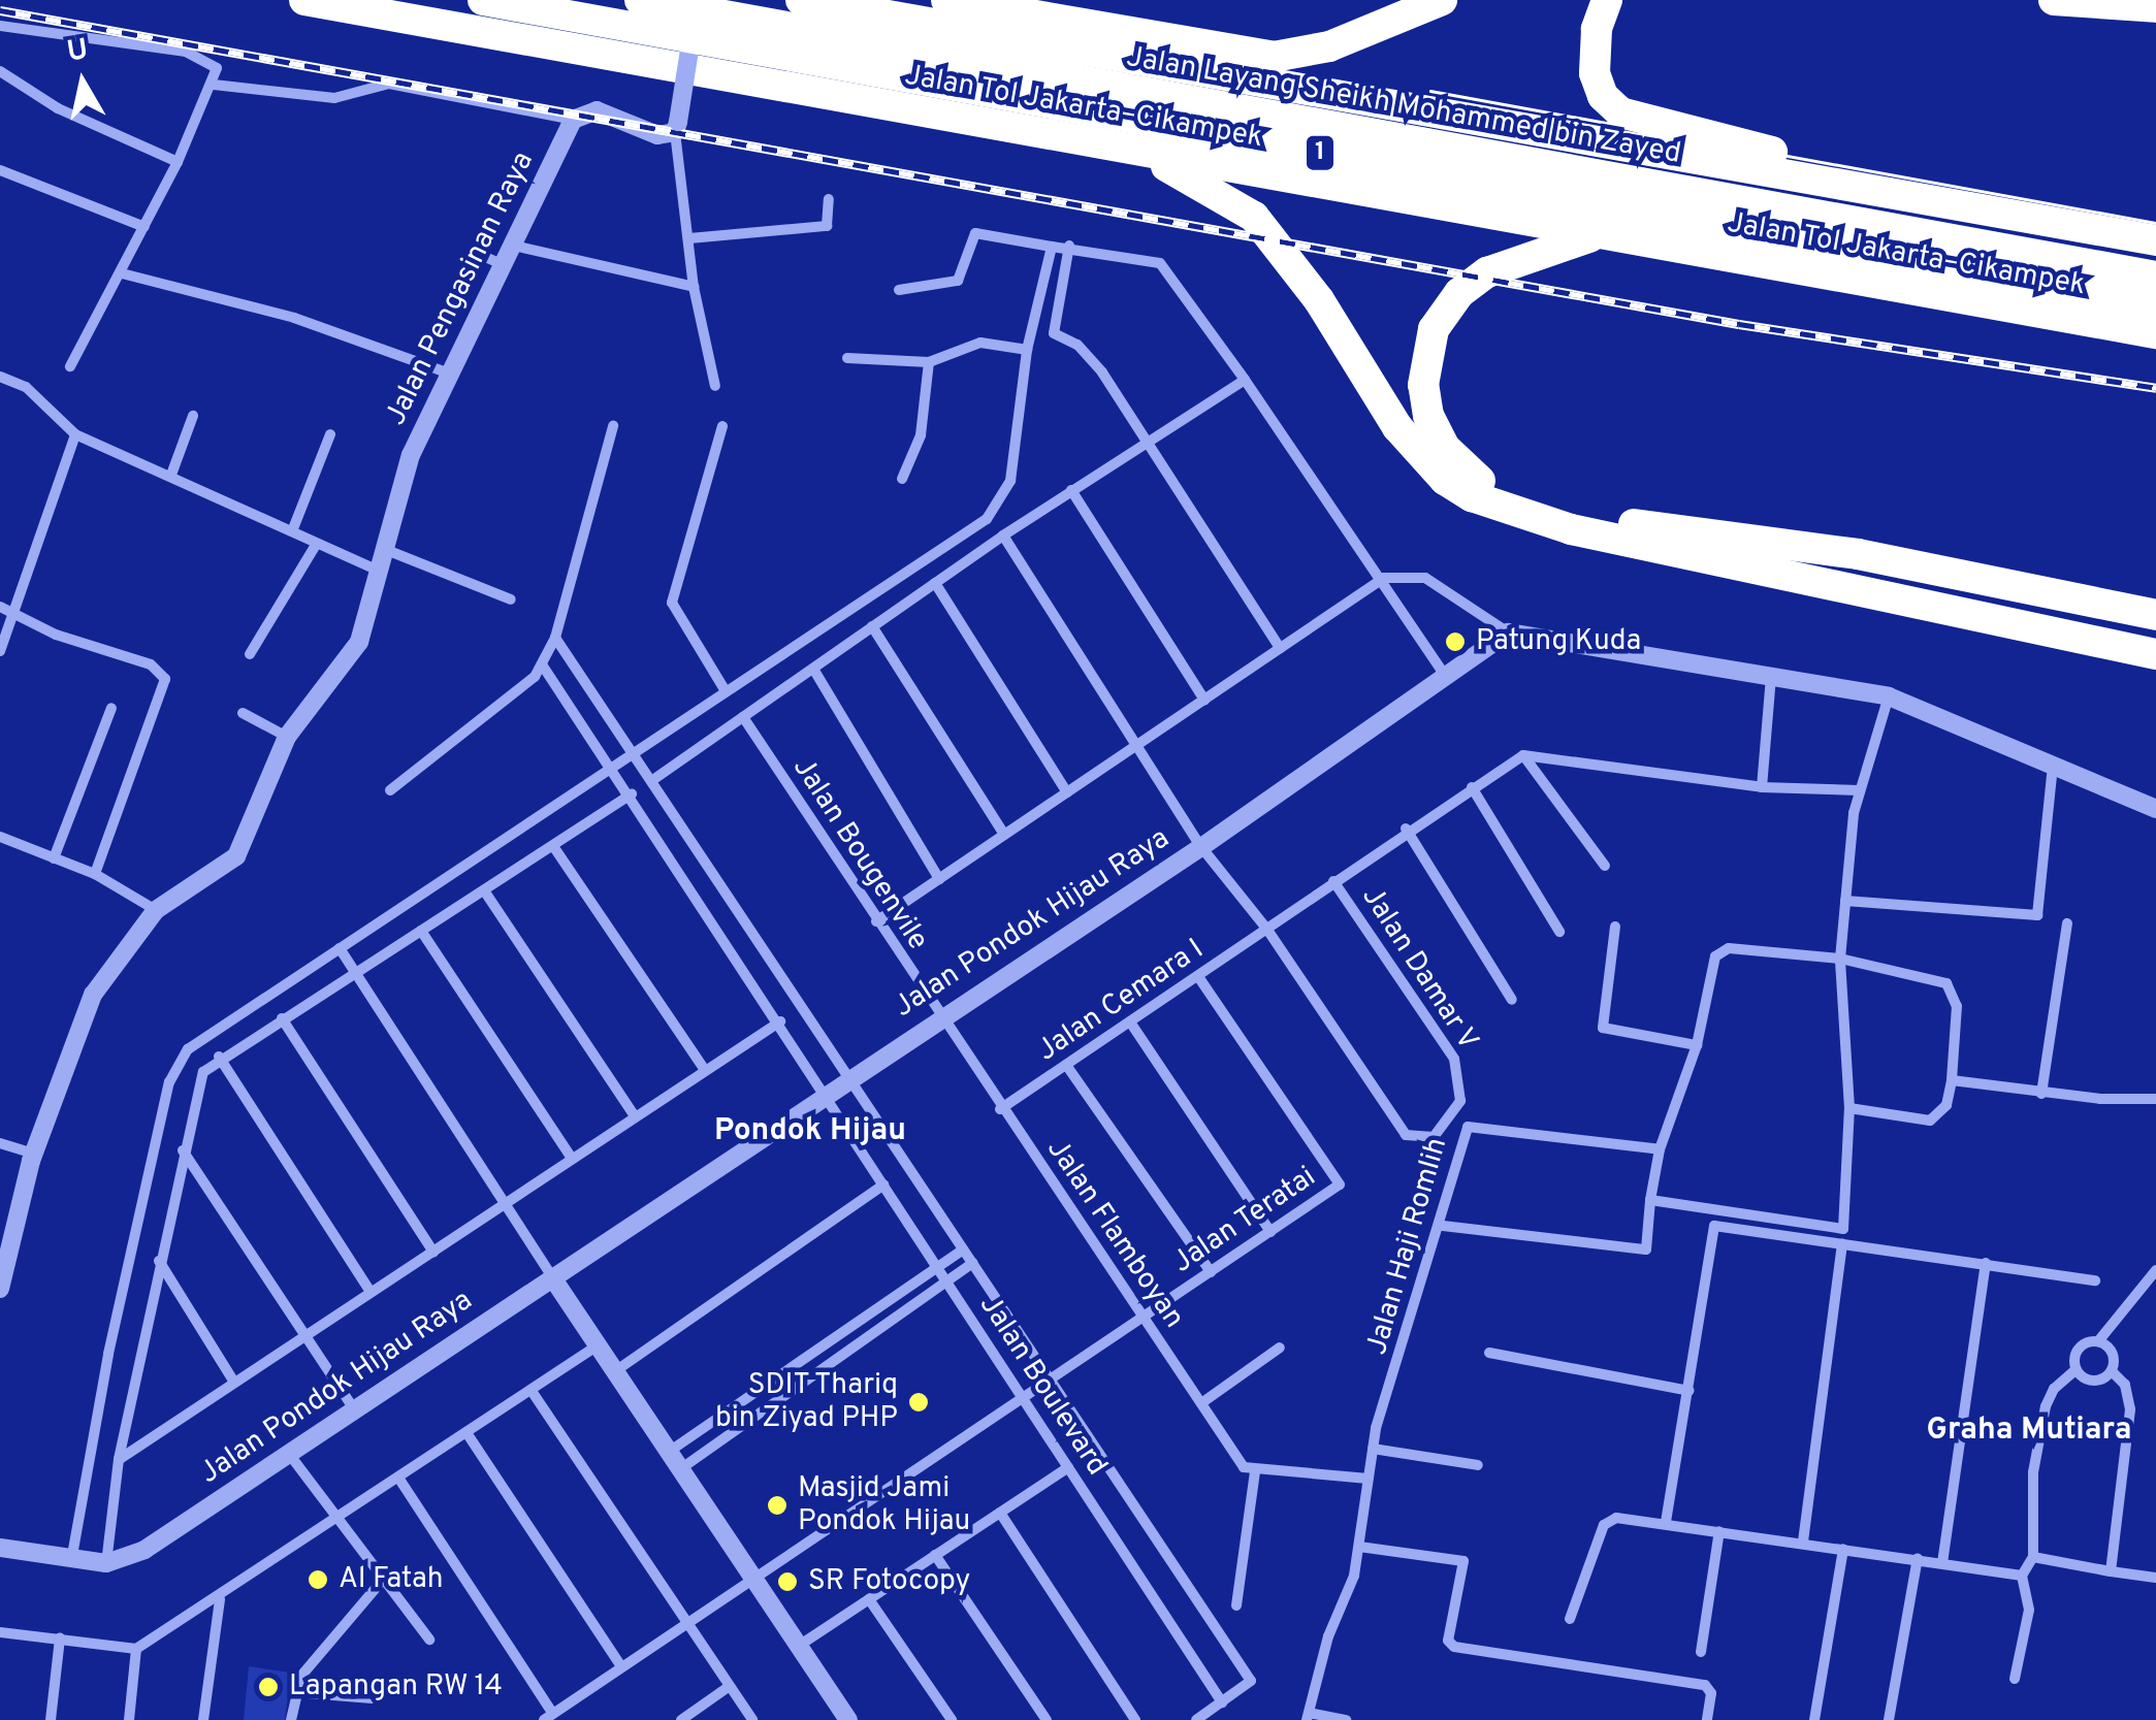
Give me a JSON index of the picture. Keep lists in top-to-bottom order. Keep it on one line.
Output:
{"streets":{"highway":["Jalan Layang Sheikh Mohammed bin Zayed","Jalan Tol Jakarta–Cikampek","1"],"street":["Jalan Pengasinan Raya","Jalan Bougenvile","Jalan Pondok Hijau Raya","Jalan Damar V","Jalan Cemara I","Jalan Teratai","Jalan Flamboyan","Jalan Haji Romlih","Jalan Boulevard"]},"crossings":[["Jalan Bougenvile","Jalan Pondok Hijau Raya"],["Jalan Bougenvile","Jalan Flamboyan"],["Jalan Pondok Hijau Raya","Jalan Flamboyan"],["Jalan Pondok Hijau Raya","Jalan Boulevard"],["Jalan Damar V","Jalan Cemara I"],["Jalan Cemara I","Jalan Teratai"],["Jalan Cemara I","Jalan Flamboyan"],["Jalan Teratai","Jalan Flamboyan"],["Jalan Teratai","Jalan Boulevard"]],"districts":["Pondok Hijau","Graha Mutiara"],"places":["Patung Kuda","SDIT Thariq bin Ziyad PHP","Masjid Jami Pondok Hijau","Al Fatah","SR Fotocopy","Lapangan RW 14"],"north":"top"}
